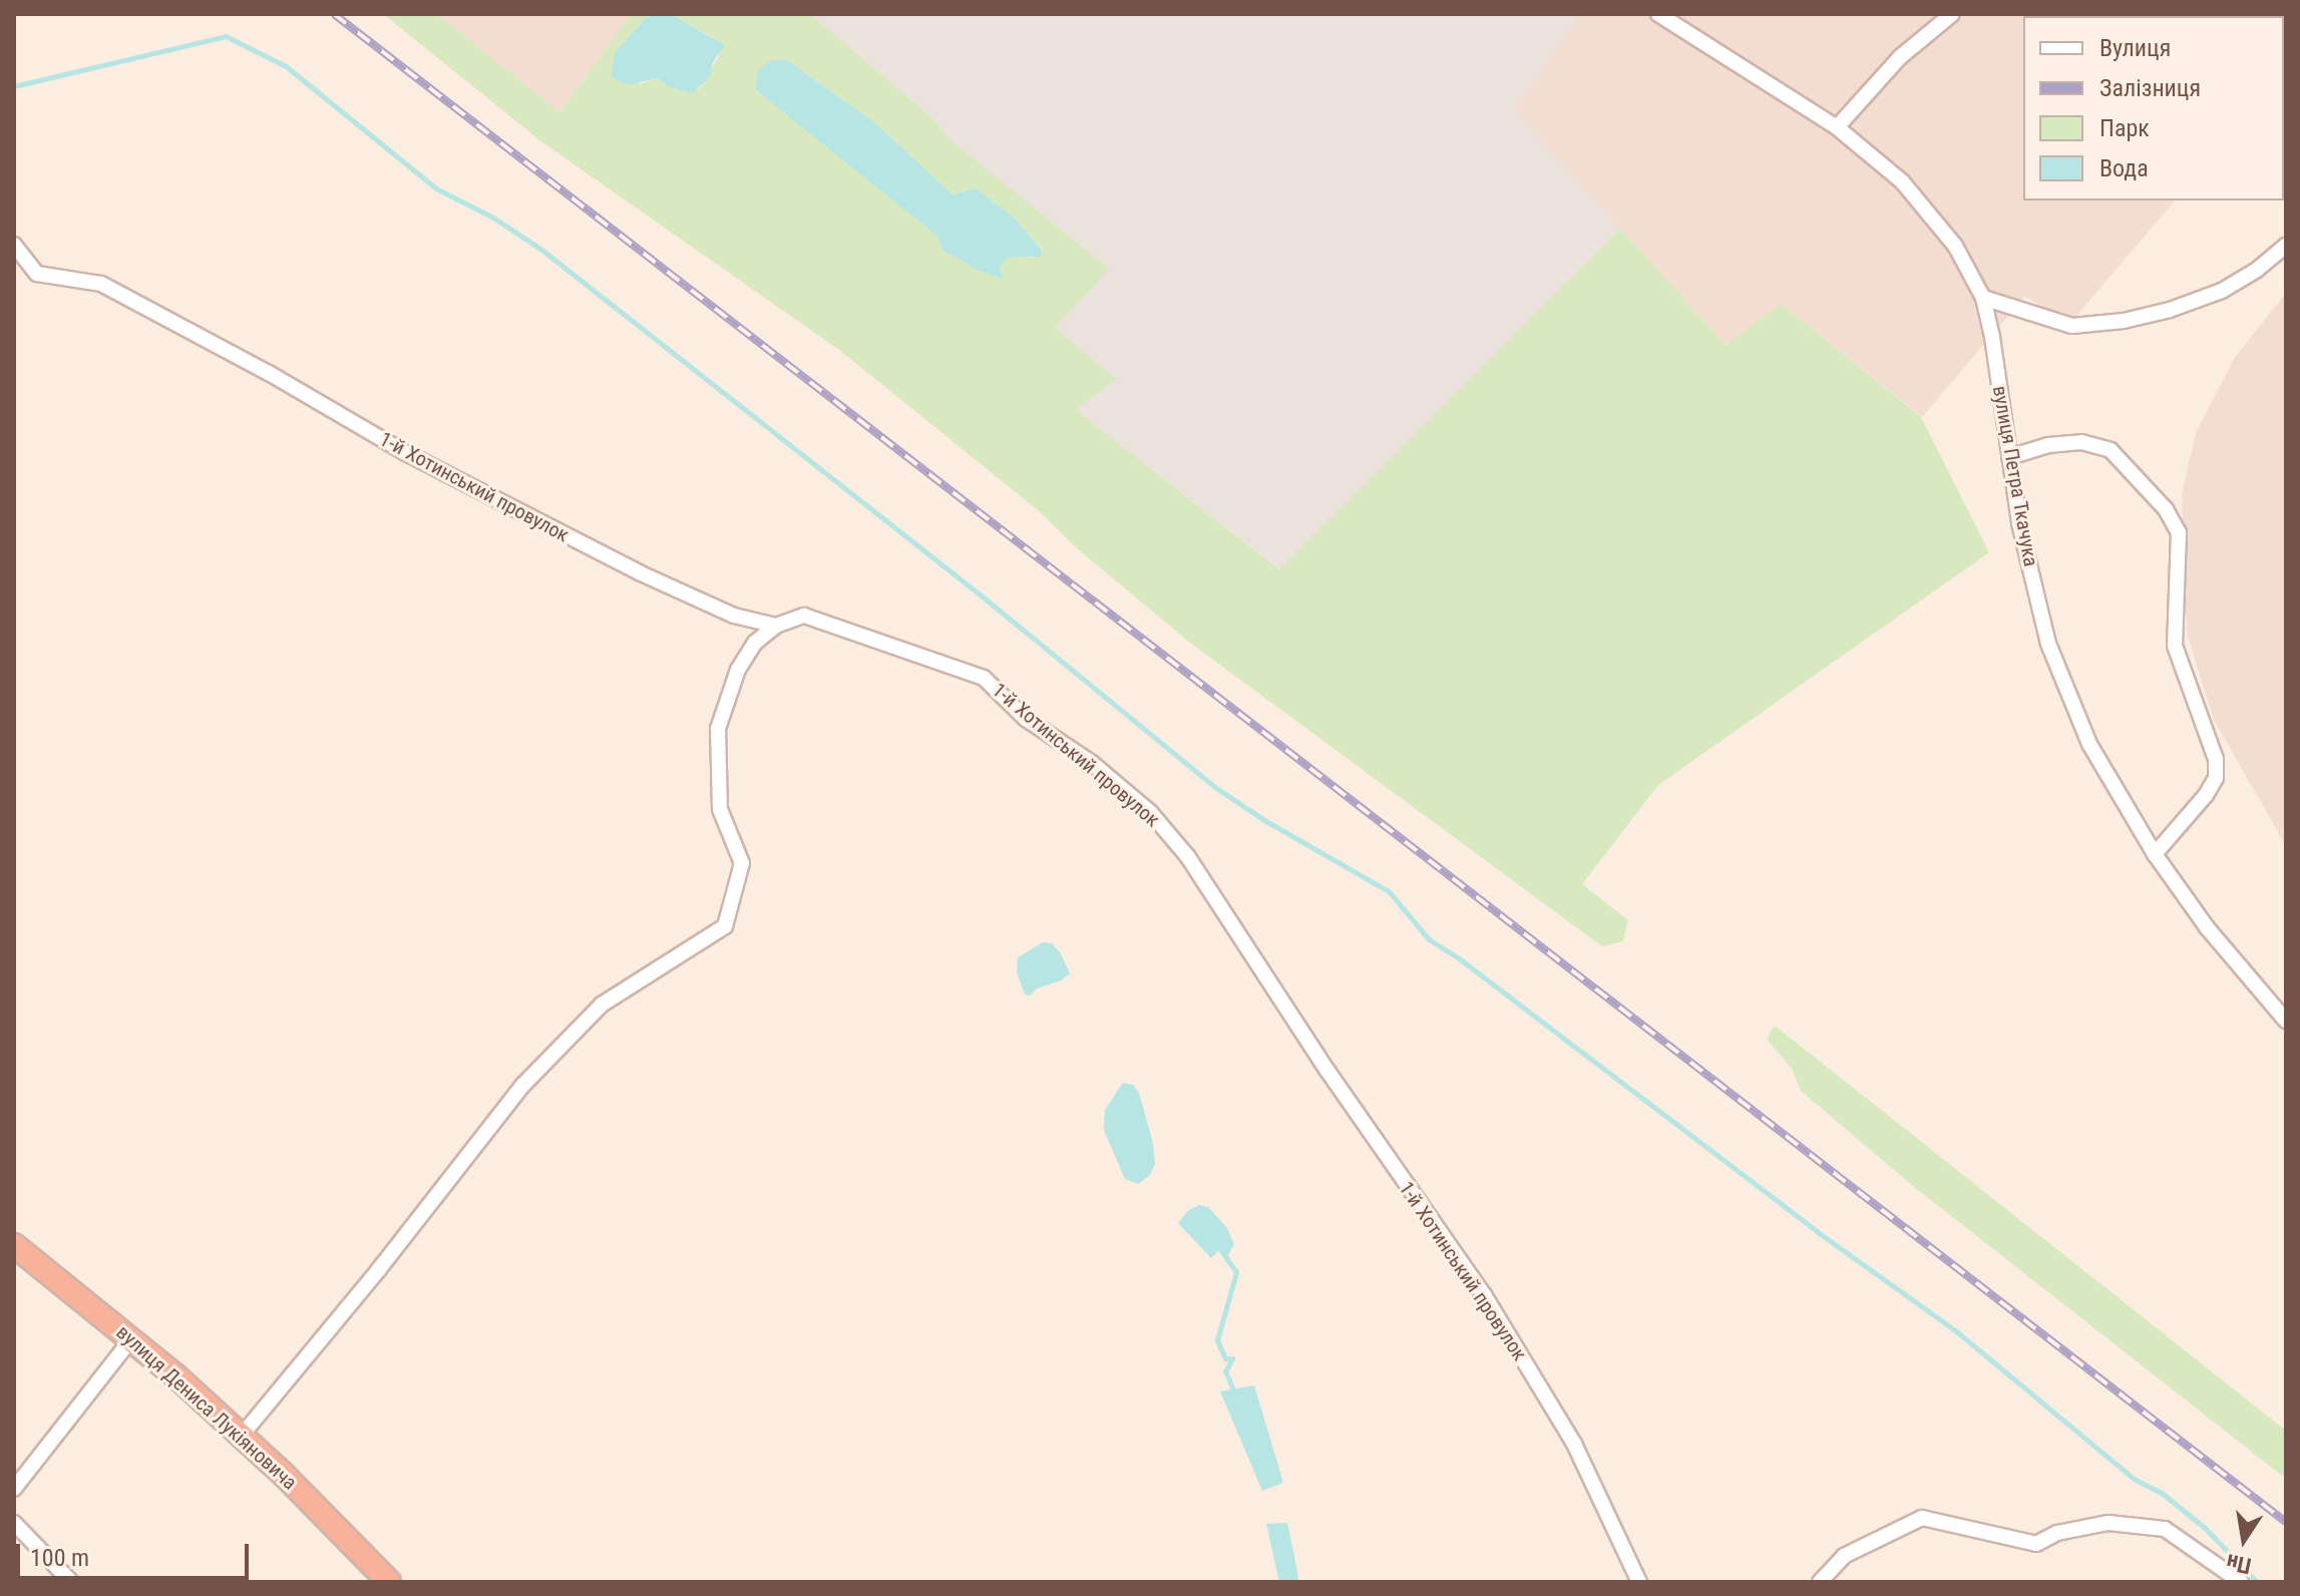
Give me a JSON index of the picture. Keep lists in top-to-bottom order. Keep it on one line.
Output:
{"streets":{"highway":["вулиця Дениса Лукіяновича"],"street":["вулиця Петра Ткачука","1-й Хотинський провулок"]},"legend":["Вулиця","Залізниця","Парк","Вода"],"scale_bar":"100 m","north":"bottom"}
